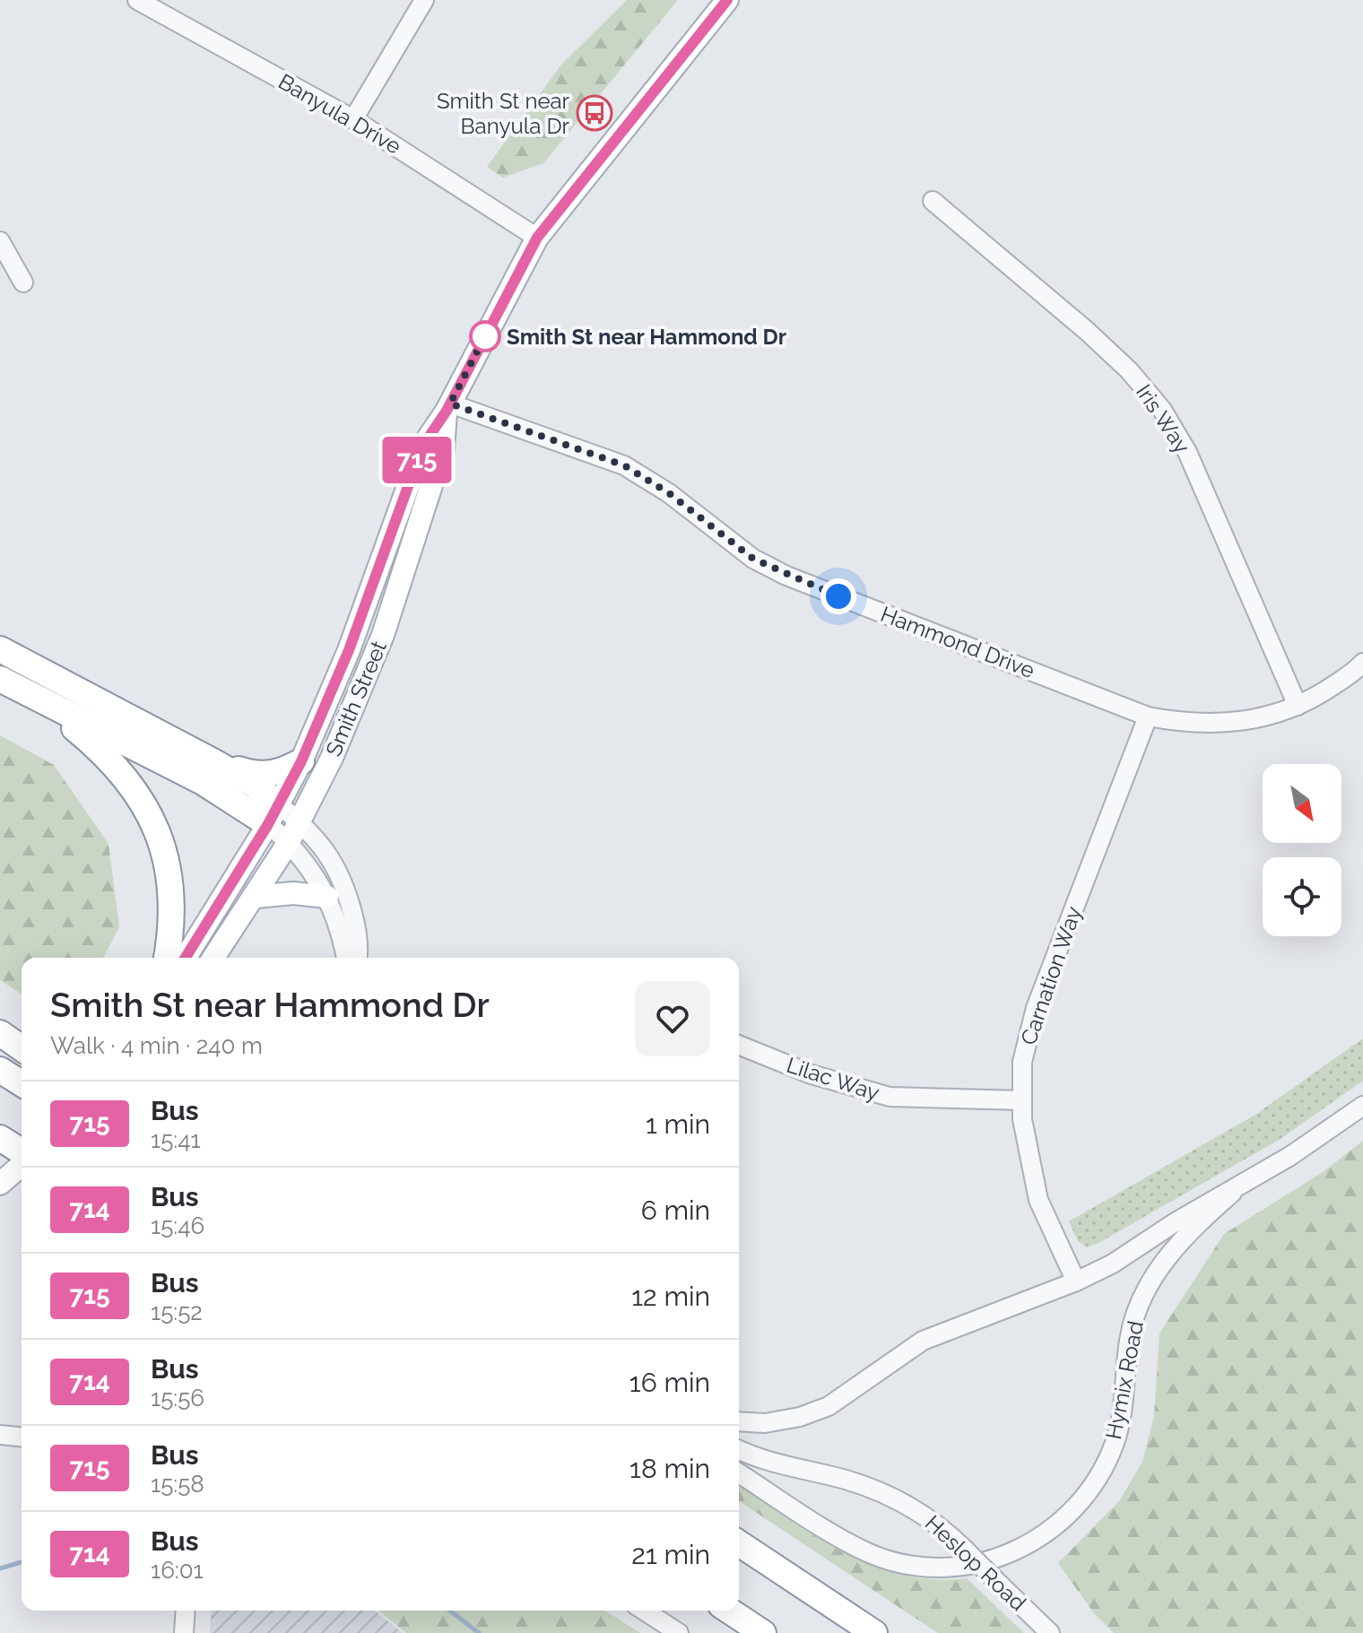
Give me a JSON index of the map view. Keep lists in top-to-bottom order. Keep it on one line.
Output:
{"streets":{"main road":["Smith Street"],"street":["Banyula Drive","Iris Way","Hammond Drive","Carnation Way","Lilac Way","Hymix Road","Heslop Road"]},"crossings":[["Banyula Drive","Smith Street"],["Iris Way","Hammond Drive"],["Hammond Drive","Smith Street"],["Hammond Drive","Carnation Way"],["Carnation Way","Lilac Way"],["Carnation Way","Hymix Road"]],"places":{"bus stop":["Smith St near Banyula Dr"],"other":["Smith St near Hammond Dr"]},"lines":["bus line 715"],"north":"bottom right","page":{"on_map":"715","heading":["Smith St near Hammond Dr","Walk · 4 min · 240 m"],"list":[{"mark":"715","name":"Bus","note":"15:41","value":"1 min"},{"mark":"714","name":"Bus","note":"15:46","value":"6 min"},{"mark":"715","name":"Bus","note":"15:52","value":"12 min"},{"mark":"714","name":"Bus","note":"15:56","value":"16 min"},{"mark":"715","name":"Bus","note":"15:58","value":"18 min"},{"mark":"714","name":"Bus","note":"16:01","value":"21 min"}]}}
